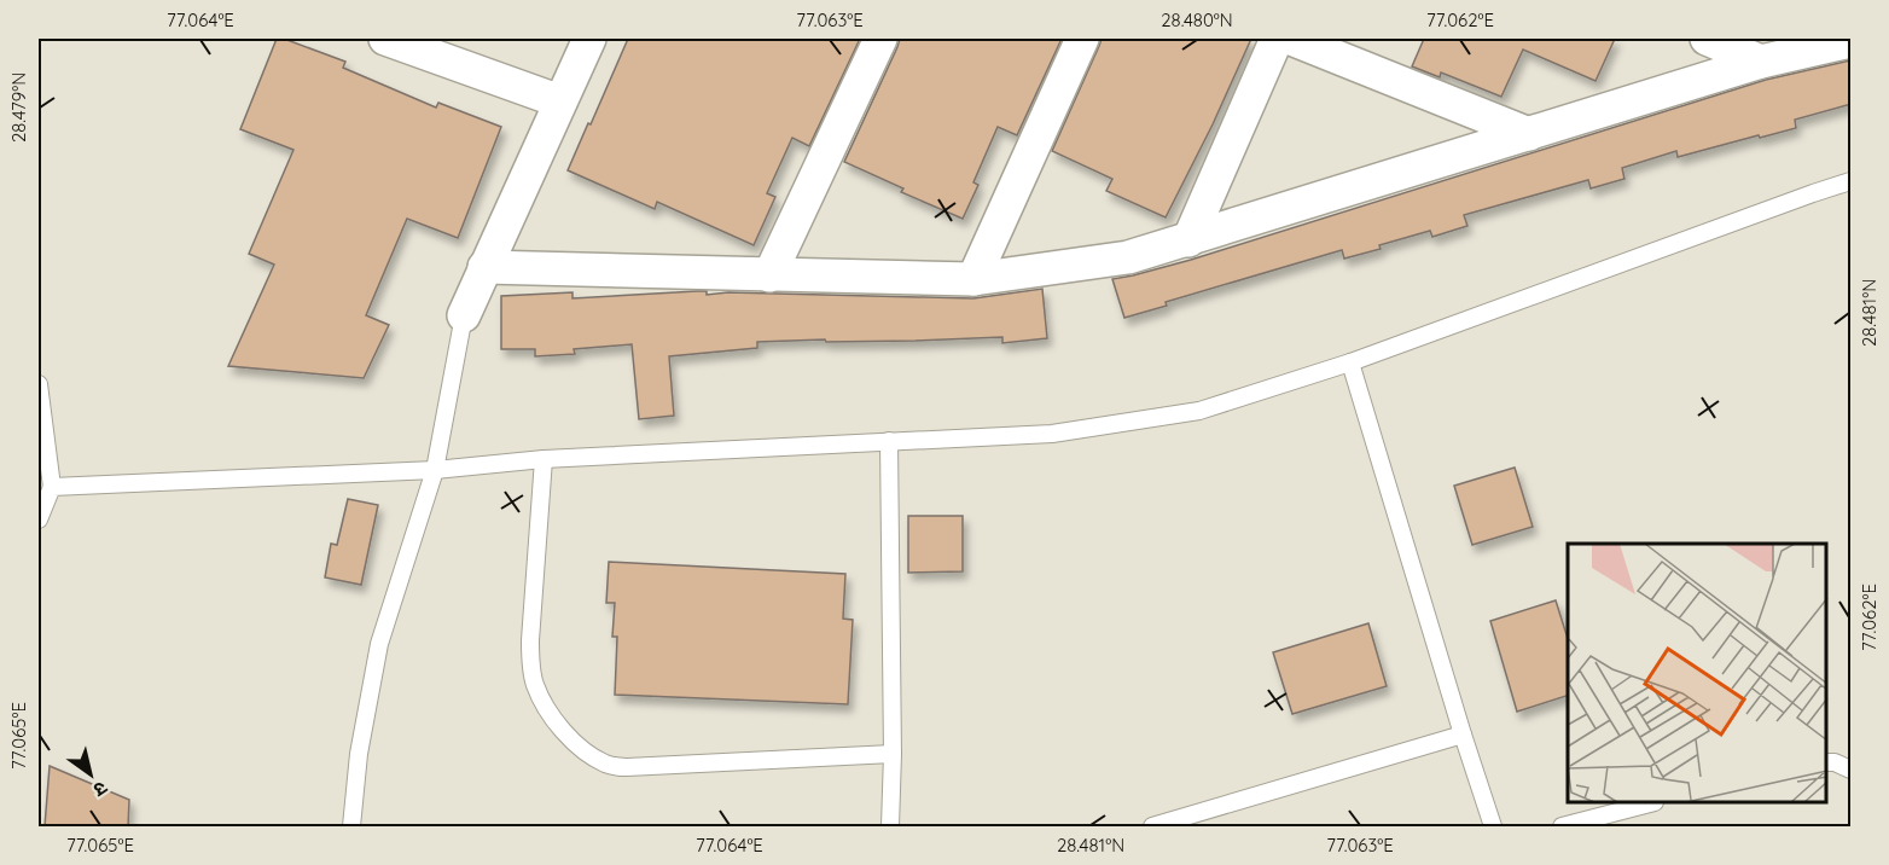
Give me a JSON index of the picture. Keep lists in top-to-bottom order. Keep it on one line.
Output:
{"north":"bottom right","coordinates":["77.064°E","77.063°E","28.480°N","77.062°E","28.479°N","28.481°N","77.065°E"]}
